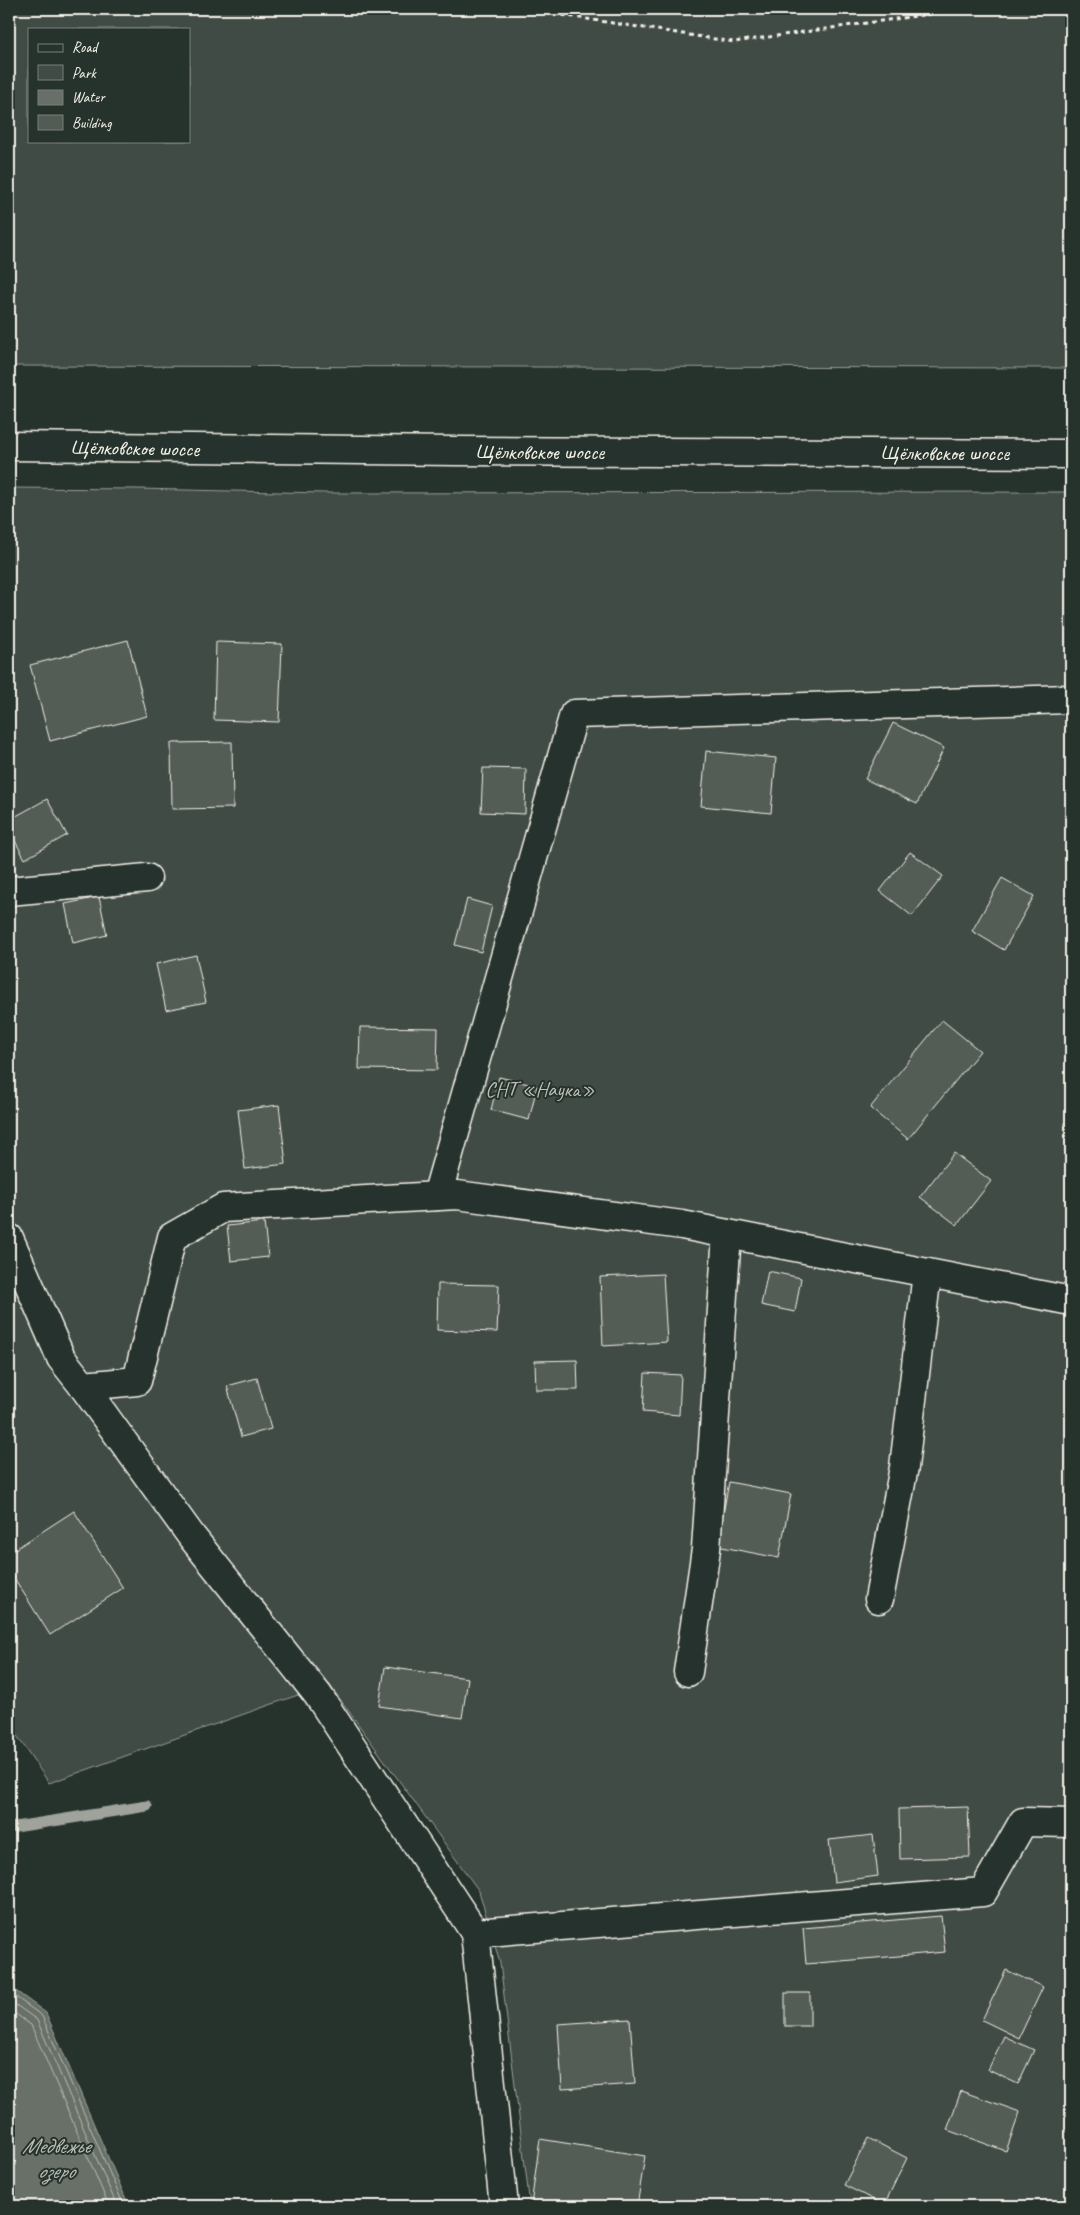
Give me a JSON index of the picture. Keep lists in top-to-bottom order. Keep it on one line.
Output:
{"streets":{"main road":["Щёлковское шоссе"]},"water":["Медвежье озеро"],"parks":["СНТ «Наука»"],"legend":["Road","Park","Water","Building"]}
